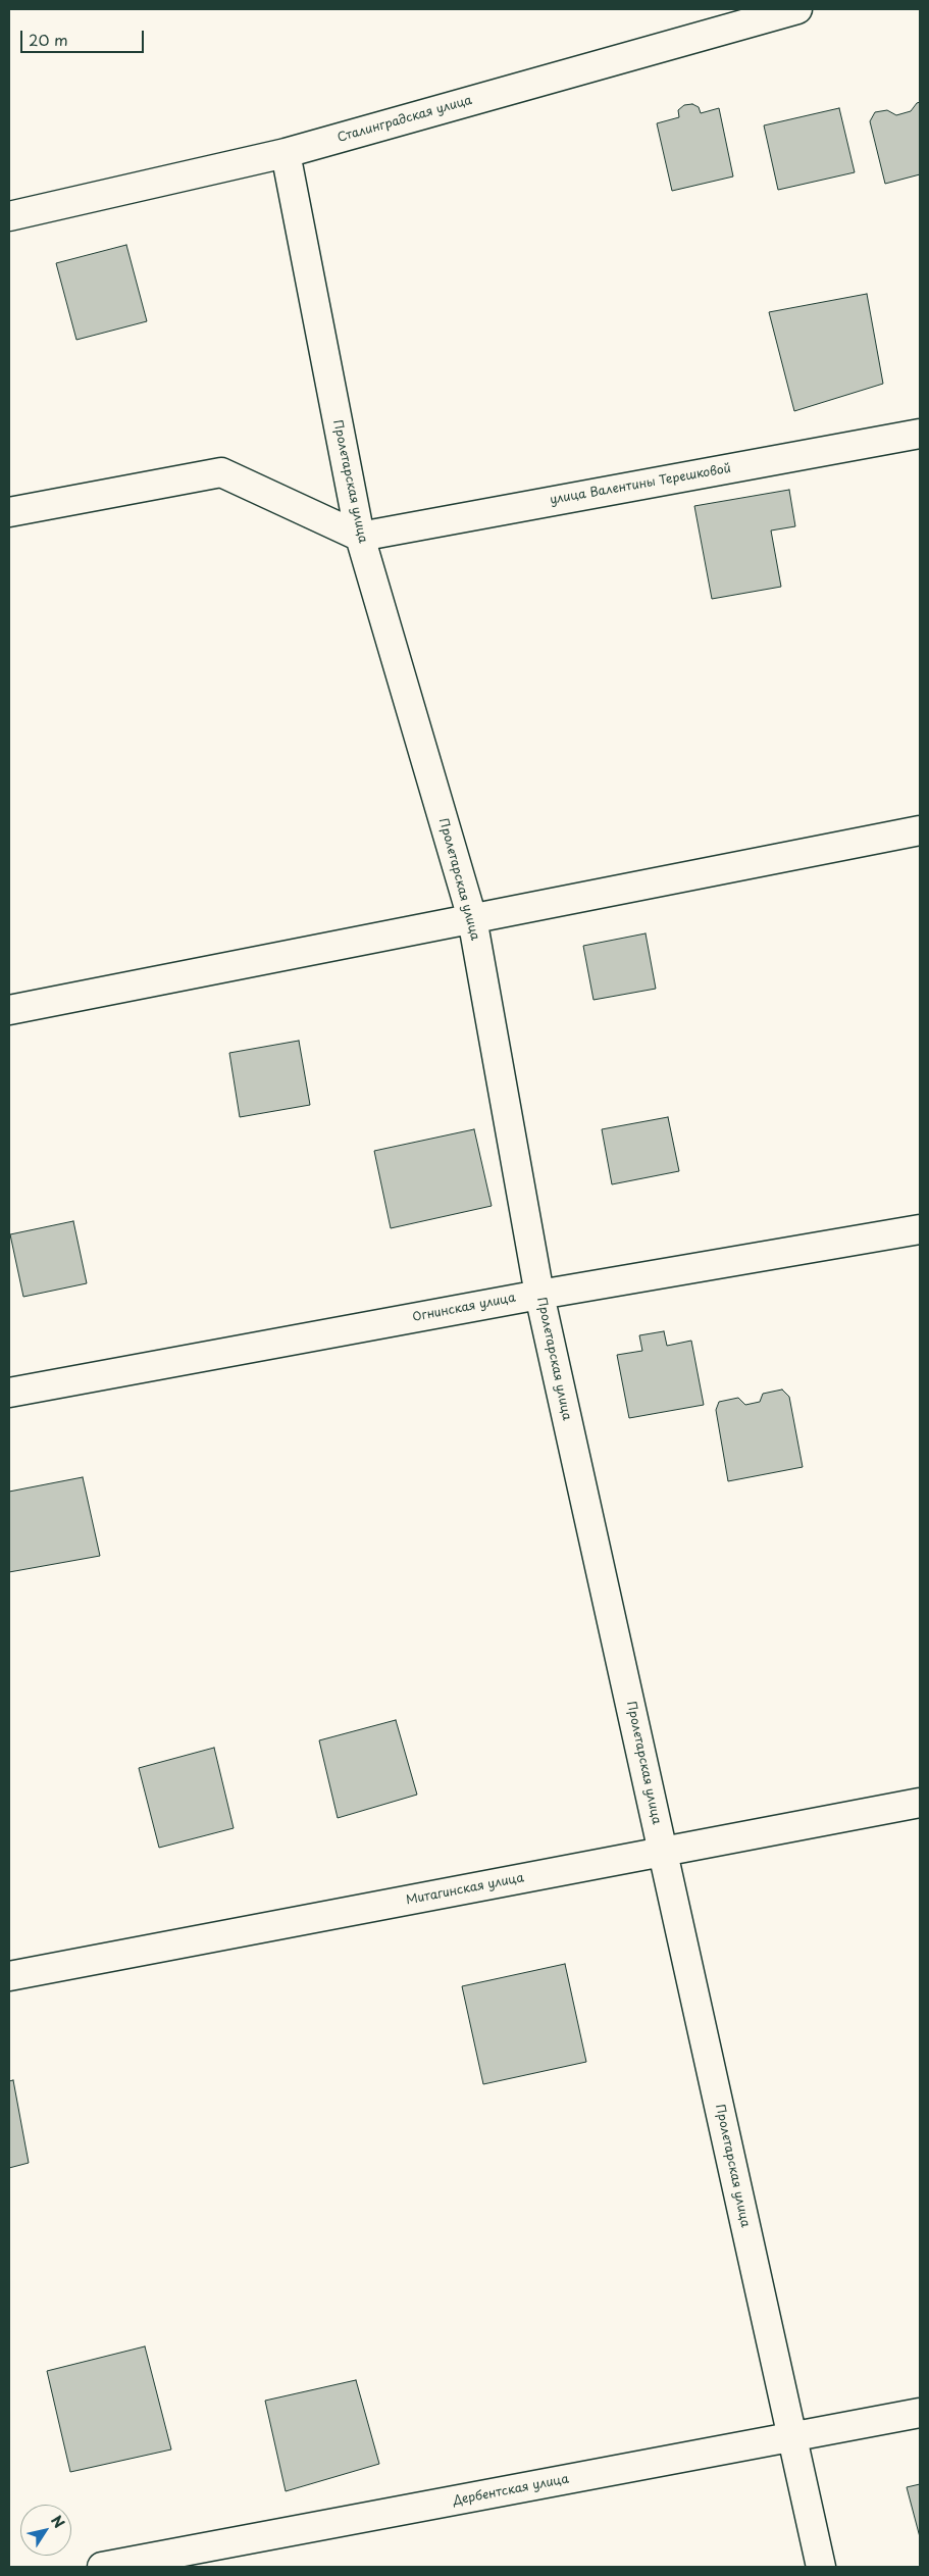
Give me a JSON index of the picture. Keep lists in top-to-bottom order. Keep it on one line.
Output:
{"streets":{"street":["Сталинградская улица","Пролетарская улица","улица Валентины Терешковой","Огнинская улица","Митагинская улица","Дербентская улица"]},"crossings":[["Сталинградская улица","Пролетарская улица"],["Пролетарская улица","улица Валентины Терешковой"],["Пролетарская улица","Огнинская улица"],["Пролетарская улица","Митагинская улица"],["Пролетарская улица","Дербентская улица"]],"scale_bar":"20 m","north":"top right"}
